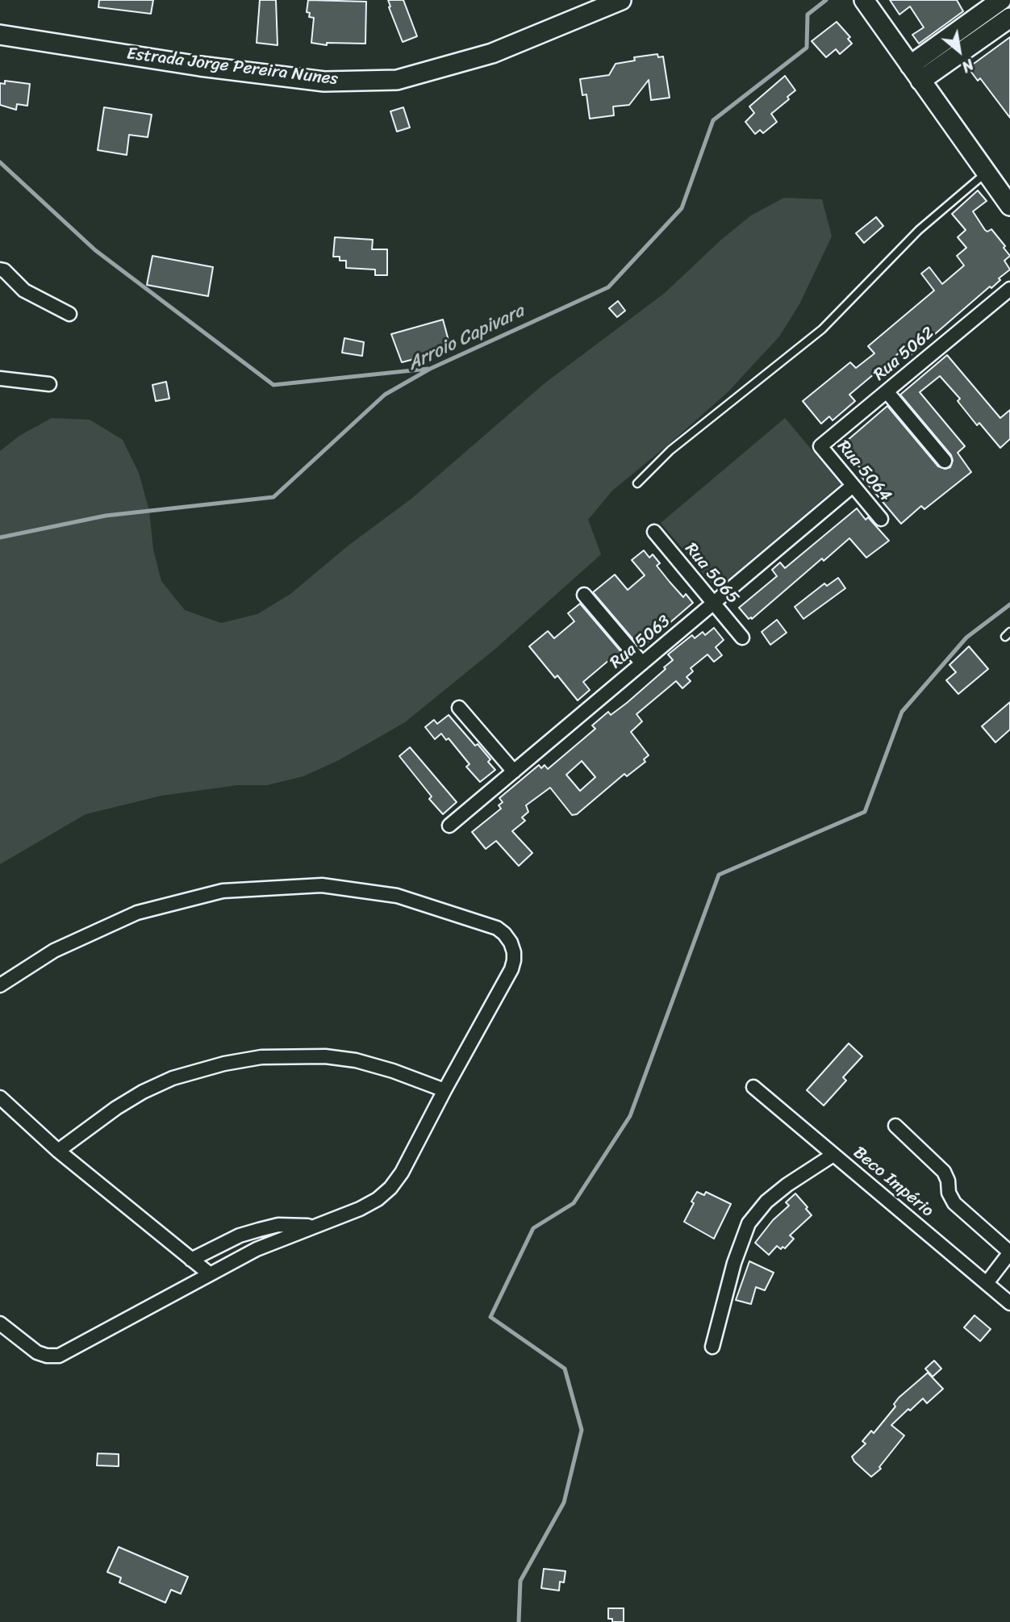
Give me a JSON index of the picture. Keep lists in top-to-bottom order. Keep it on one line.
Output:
{"streets":{"street":["Estrada Jorge Pereira Nunes","Rua 5062","Rua 5064","Rua 5065","Rua 5063","Beco Império"]},"crossings":[["Rua 5062","Rua 5064"],["Rua 5064","Rua 5063"],["Rua 5065","Rua 5063"]],"water":["Arroio Capivara"],"north":"bottom right"}
